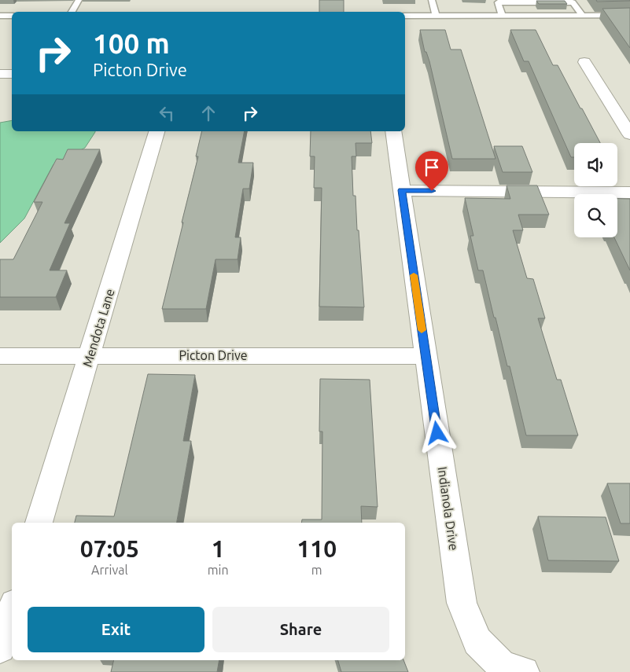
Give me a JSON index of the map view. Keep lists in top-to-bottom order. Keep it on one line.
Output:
{"streets":{"street":["Mendota Lane","Picton Drive","Indianola Drive"]},"crossings":[["Mendota Lane","Picton Drive"],["Picton Drive","Indianola Drive"]],"page":{"turn":["100 m","Picton Drive"],"eta":["07:05","Arrival","1","min","110","m"],"buttons":["Exit","Share"]}}
